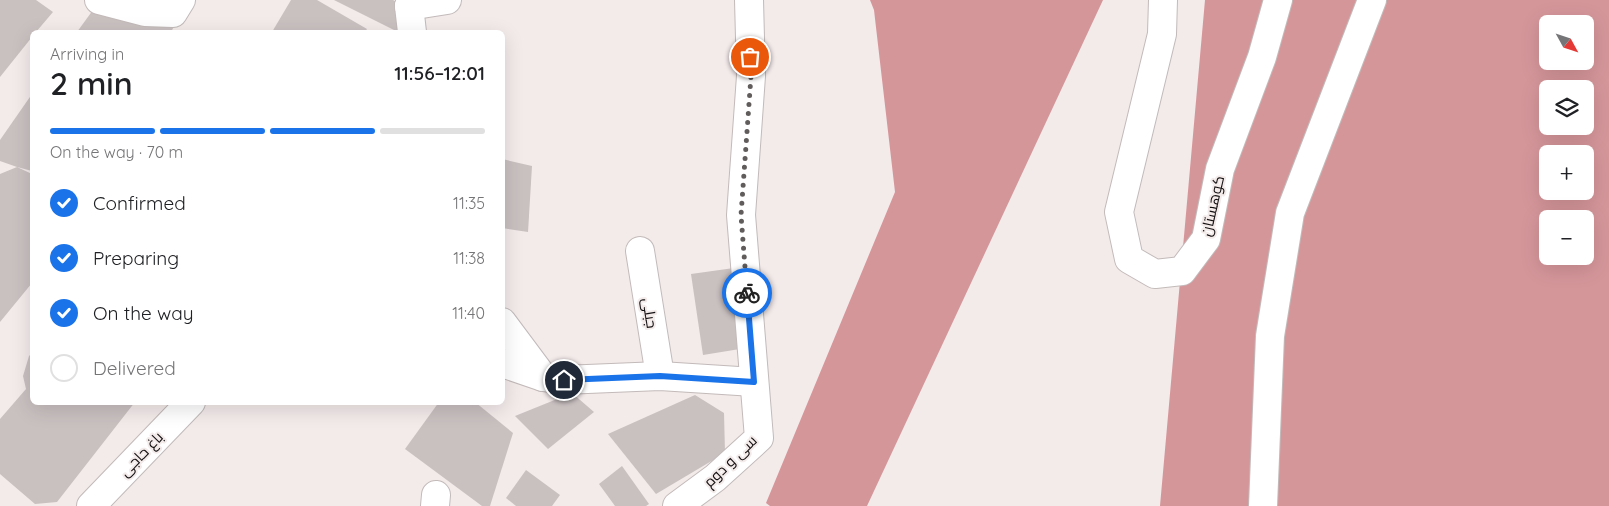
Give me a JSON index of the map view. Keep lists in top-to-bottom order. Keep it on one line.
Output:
{"streets":{"street":["کوهستان","جبلی","باغ حاجی","سی و دوم"]},"north":"bottom right","page":{"map_buttons":["+","−"],"heading":["2 min","Arriving in","11:56–12:01"],"bar":"On the way · 70 m","list":[["Confirmed","11:35"],["Preparing","11:38"],["On the way","11:40"],"Delivered"]}}
